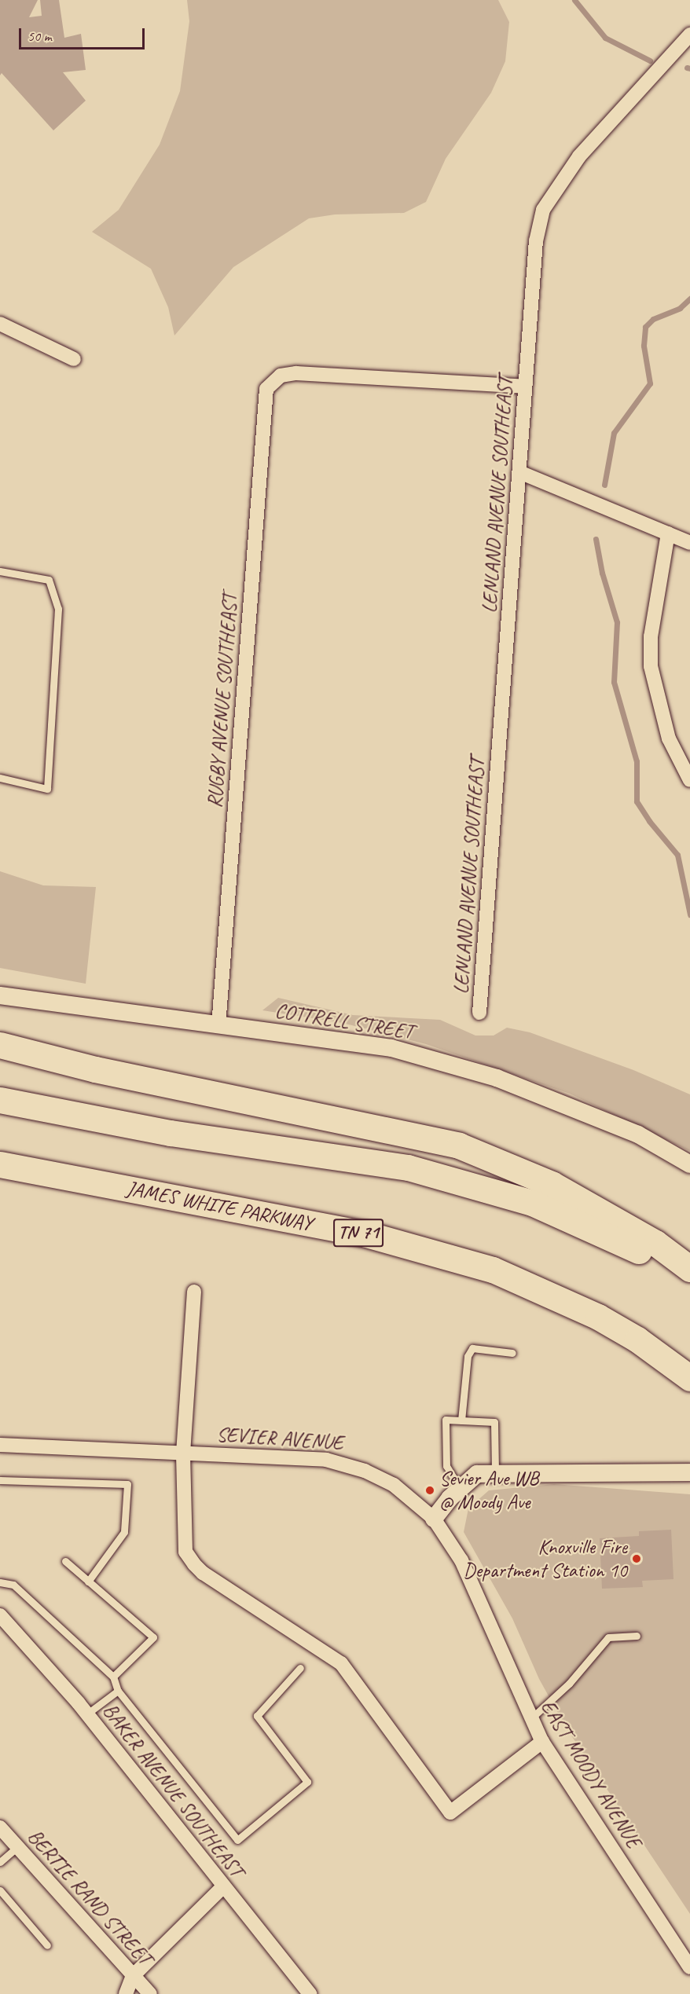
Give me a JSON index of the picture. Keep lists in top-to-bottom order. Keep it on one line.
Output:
{"streets":{"highway":["JAMES WHITE PARKWAY","TN 71"],"street":["LENLAND AVENUE SOUTHEAST","RUGBY AVENUE SOUTHEAST","COTTRELL STREET","SEVIER AVENUE","EAST MOODY AVENUE","BAKER AVENUE SOUTHEAST","BERTIE RAND STREET"]},"crossings":[["LENLAND AVENUE SOUTHEAST","RUGBY AVENUE SOUTHEAST"],["RUGBY AVENUE SOUTHEAST","COTTRELL STREET"],["SEVIER AVENUE","EAST MOODY AVENUE"]],"places":["Sevier Ave WB @ Moody Ave","Knoxville Fire Department Station 10"],"scale_bar":"50 m"}
